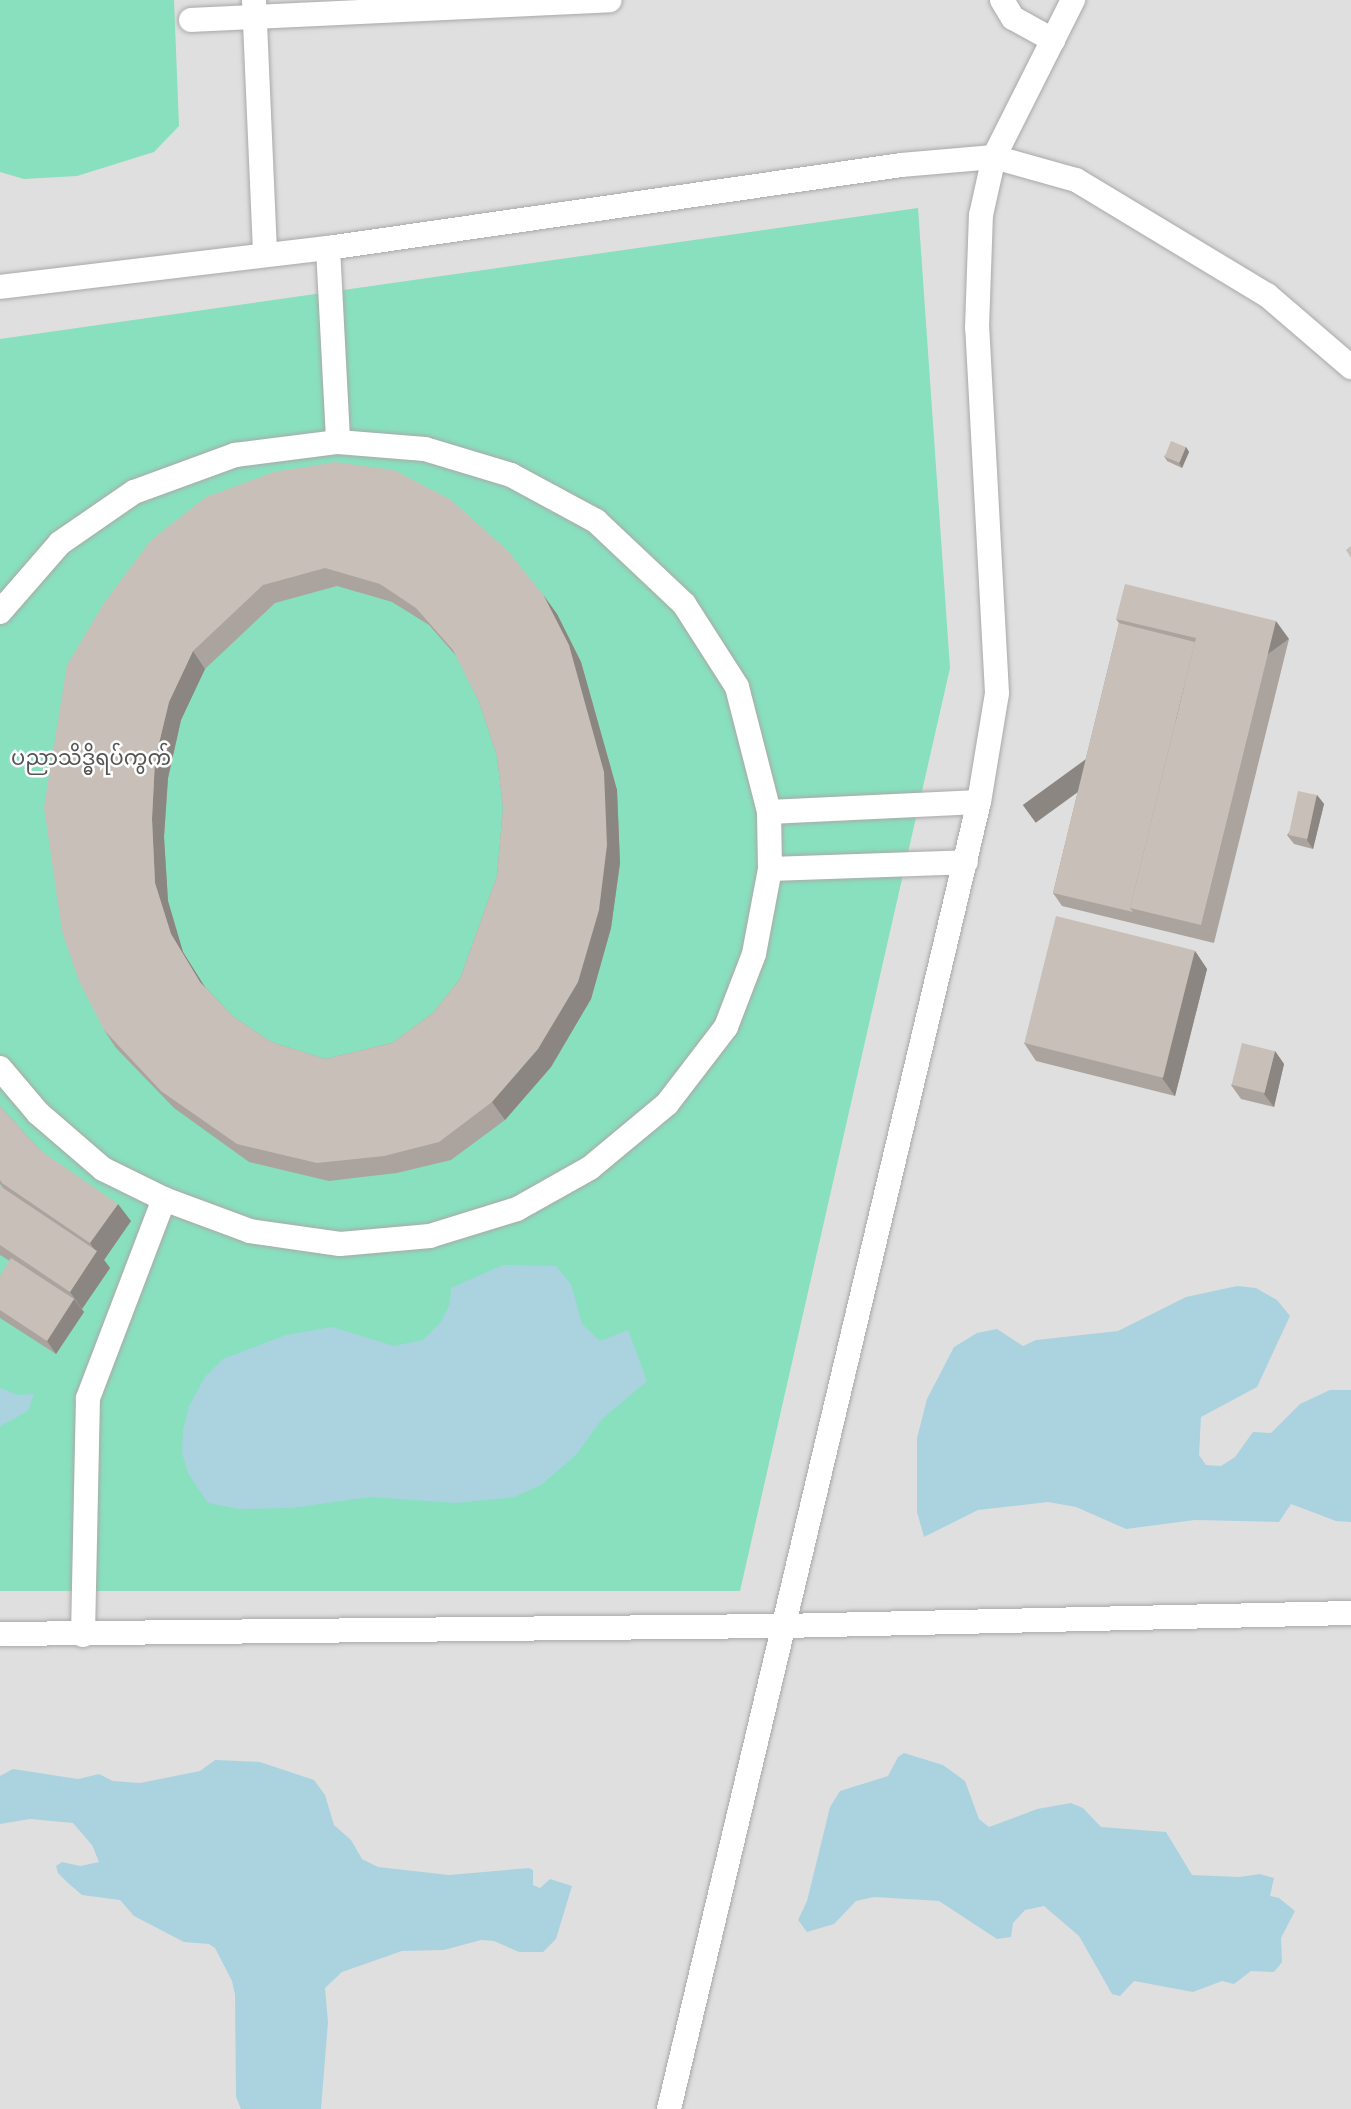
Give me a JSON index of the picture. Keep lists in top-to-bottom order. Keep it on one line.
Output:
{"districts":["ပညာသိဒ္ဓိရပ်ကွက်"]}
